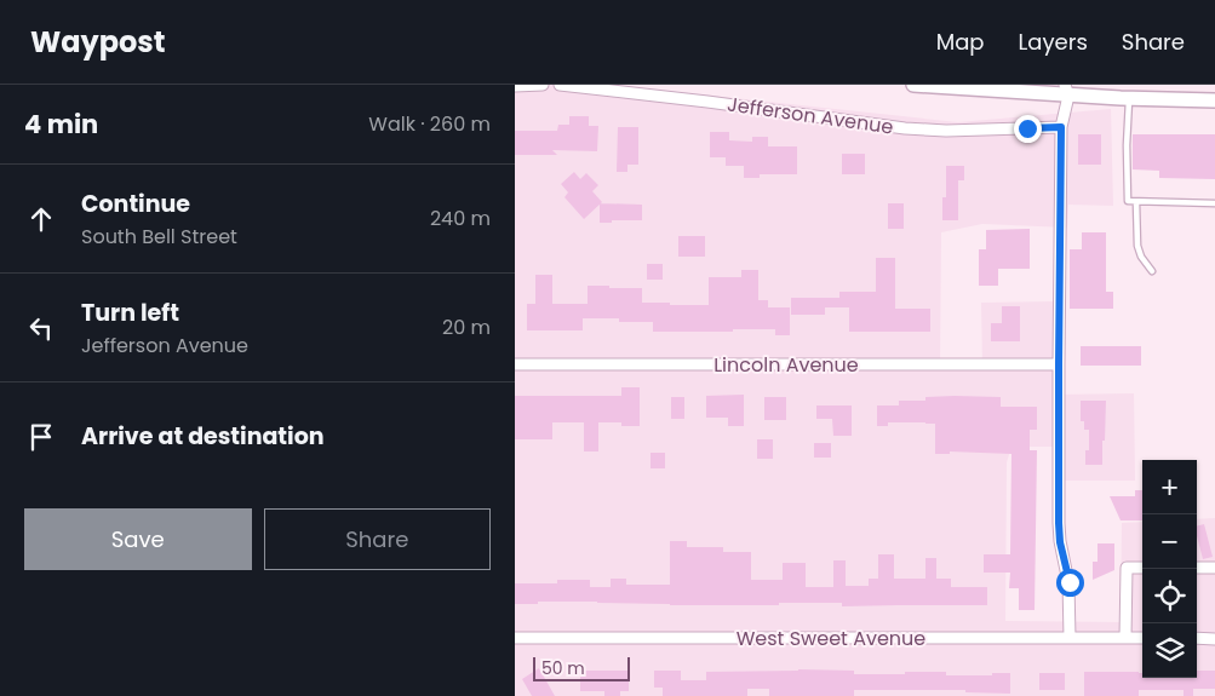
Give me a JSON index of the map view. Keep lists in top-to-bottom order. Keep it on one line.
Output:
{"streets":{"street":["Jefferson Avenue","Lincoln Avenue","West Sweet Avenue"]},"scale_bar":"50 m","page":{"header":"Waypost","nav":["Map","Layers","Share"],"heading":["4 min","Walk · 260 m"],"list":[["Continue","South Bell Street","240 m"],["Turn left","Jefferson Avenue","20 m"],"Arrive at destination"],"map_buttons":["+","−"],"buttons":["Save","Share"],"scale":"50 m"}}
